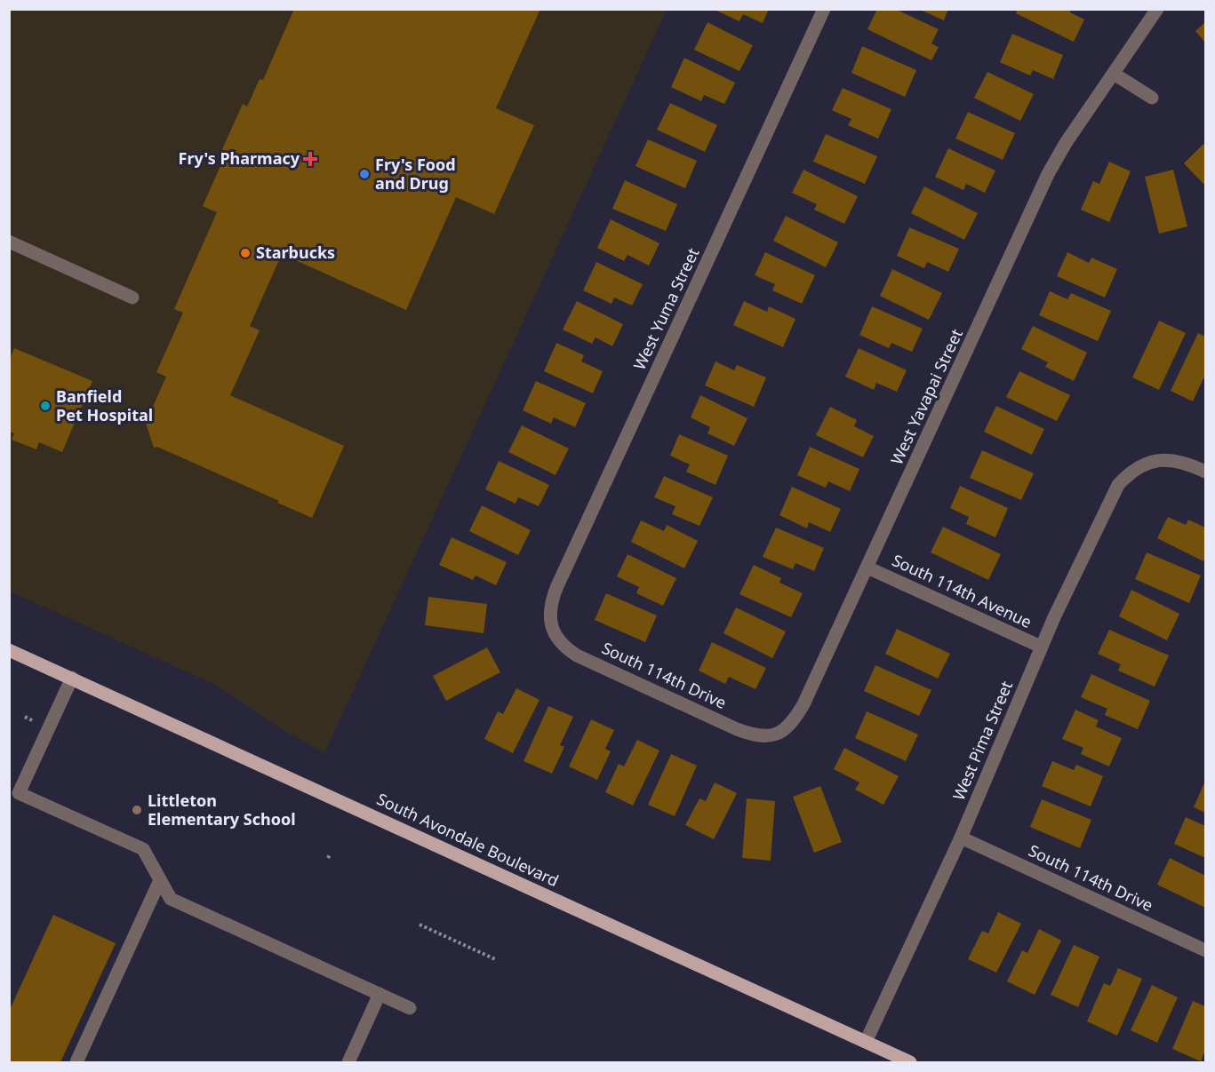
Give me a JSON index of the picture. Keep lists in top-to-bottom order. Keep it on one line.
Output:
{"streets":{"main road":["South Avondale Boulevard"],"street":["West Yuma Street","West Yavapai Street","South 114th Avenue","South 114th Drive","West Pima Street"]},"crossings":[["West Yuma Street","South 114th Drive"],["West Yavapai Street","South 114th Avenue"],["West Yavapai Street","South 114th Drive"],["South 114th Avenue","West Pima Street"],["South 114th Drive","West Pima Street"],["West Pima Street","South Avondale Boulevard"]],"places":{"health":["Fry's Pharmacy"],"other":["Fry's Food and Drug","Starbucks","Banfield Pet Hospital","Littleton Elementary School"]}}
